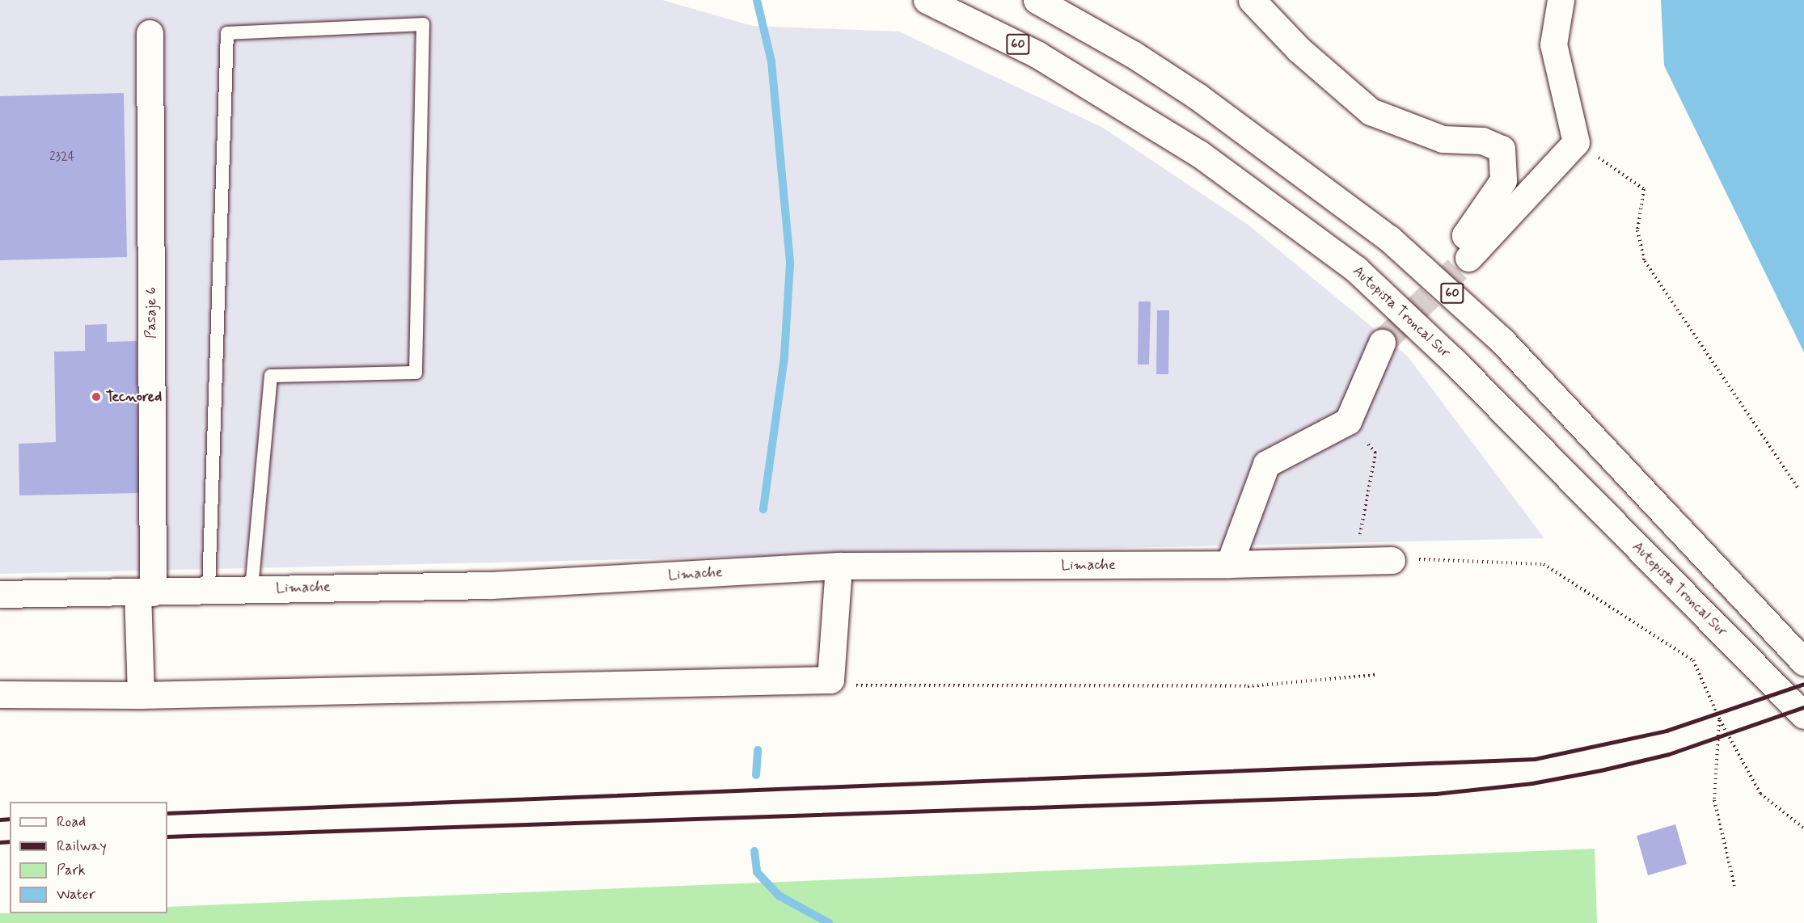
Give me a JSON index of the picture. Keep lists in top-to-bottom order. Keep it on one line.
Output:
{"streets":{"main road":["60","Autopista Troncal Sur","Pasaje 6","Limache"]},"crossings":[["Pasaje 6","Limache"]],"places":["Tecnored"],"house_numbers":["2324"],"legend":["Road","Railway","Park","Water"]}
